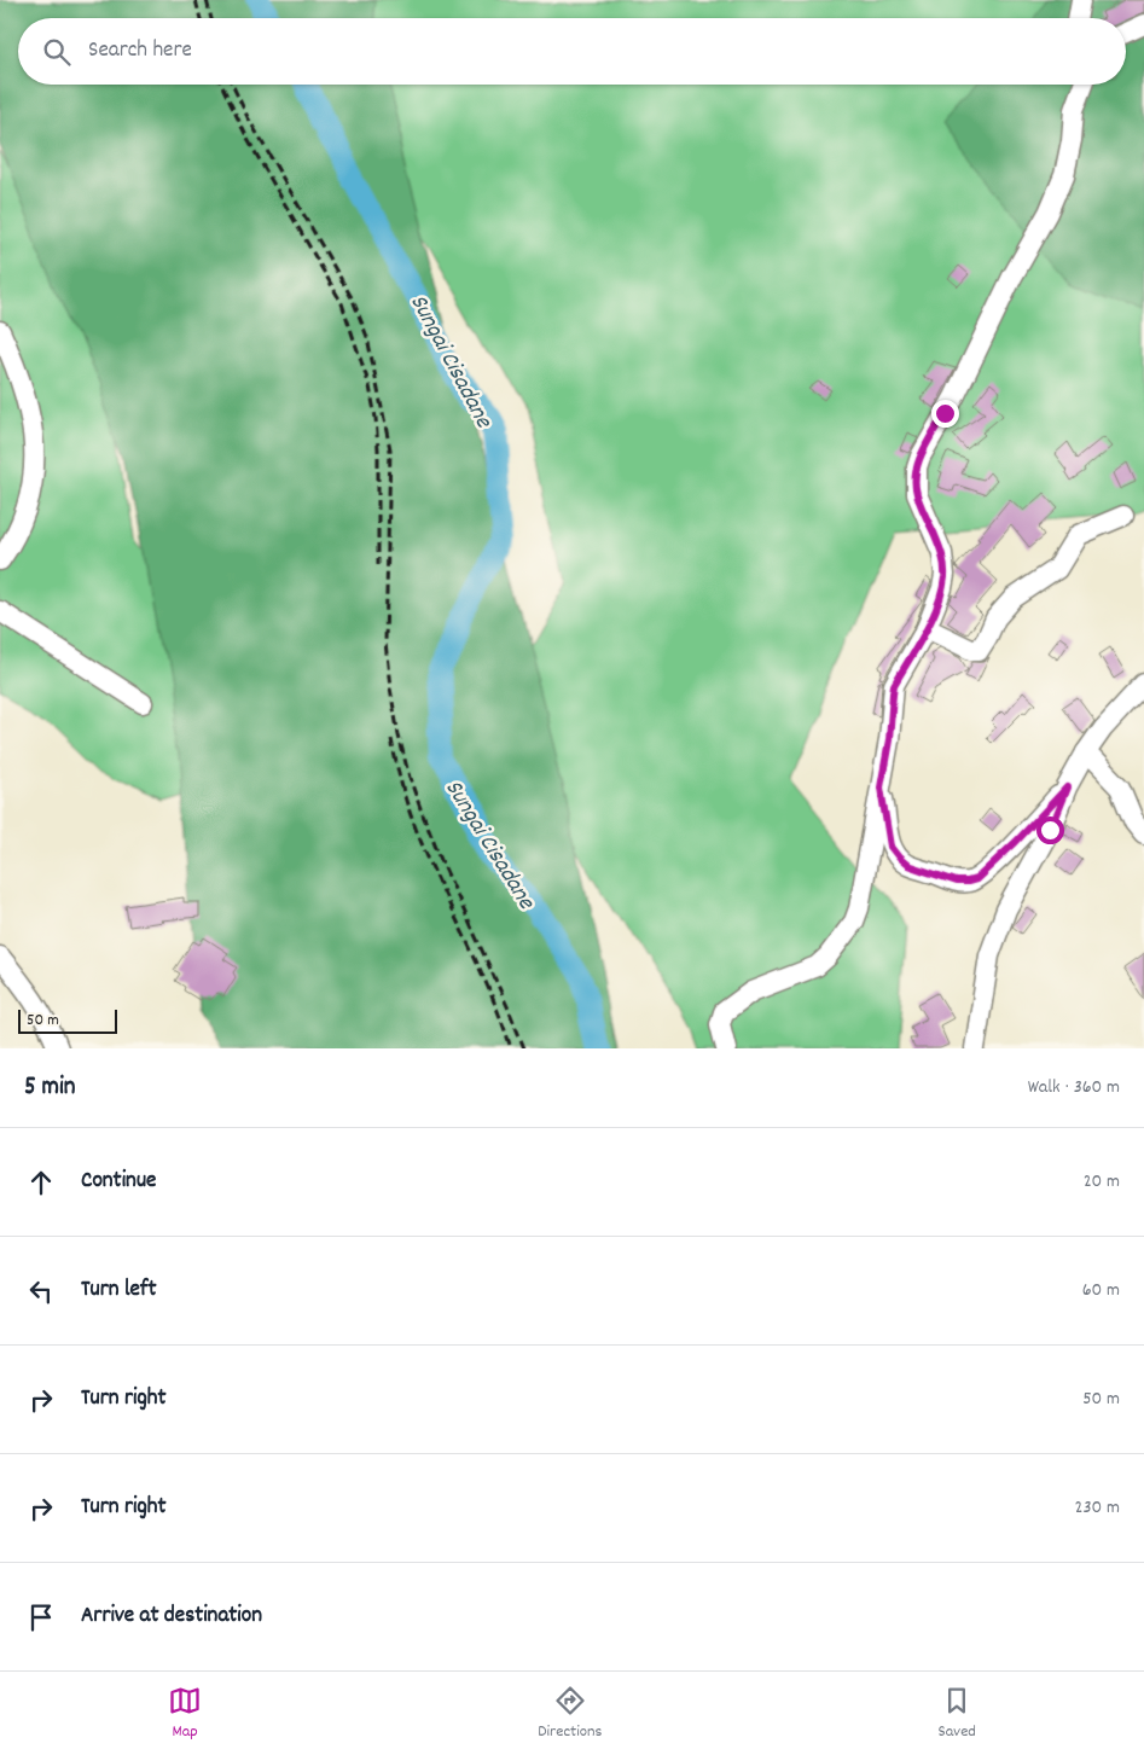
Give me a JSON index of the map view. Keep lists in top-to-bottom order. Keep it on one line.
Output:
{"water":["Sungai Cisadane"],"scale_bar":"50 m","page":{"search":"Search here","scale":"50 m","heading":["5 min","Walk · 360 m"],"list":[["Continue","20 m"],["Turn left","60 m"],["Turn right","50 m"],["Turn right","230 m"],"Arrive at destination"],"nav":["Map","Directions","Saved"]}}
